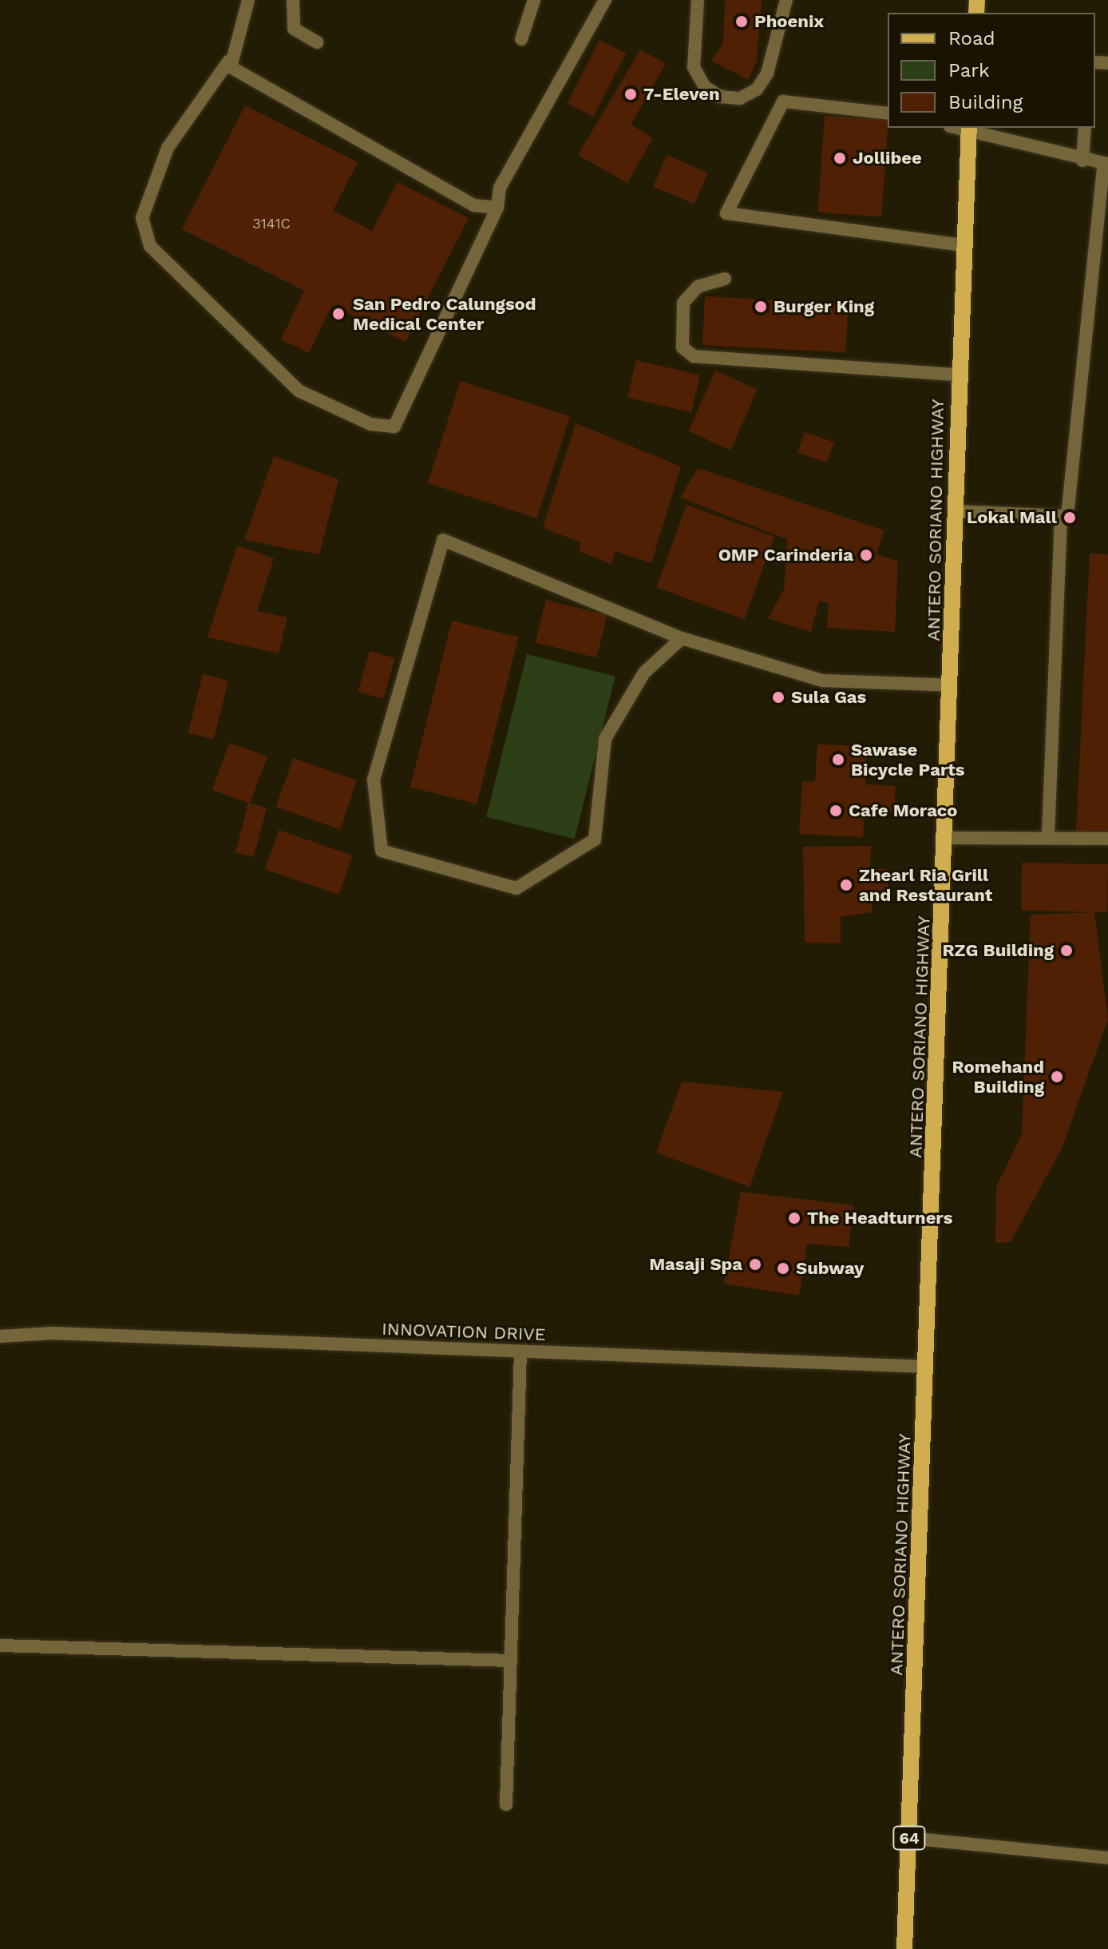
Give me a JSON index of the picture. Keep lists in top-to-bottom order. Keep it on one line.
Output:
{"streets":{"main road":["ANTERO SORIANO HIGHWAY","64"],"street":["INNOVATION DRIVE"]},"crossings":[["ANTERO SORIANO HIGHWAY","INNOVATION DRIVE"]],"places":["Phoenix","7-Eleven","Jollibee","Burger King","San Pedro Calungsod Medical Center","Lokal Mall","OMP Carinderia","Sula Gas","Sawase Bicycle Parts","Cafe Moraco","Zhearl Ria Grill and Restaurant","RZG Building","Romehand Building","The Headturners","Masaji Spa","Subway"],"house_numbers":["3141C"],"legend":["Road","Park","Building"]}
